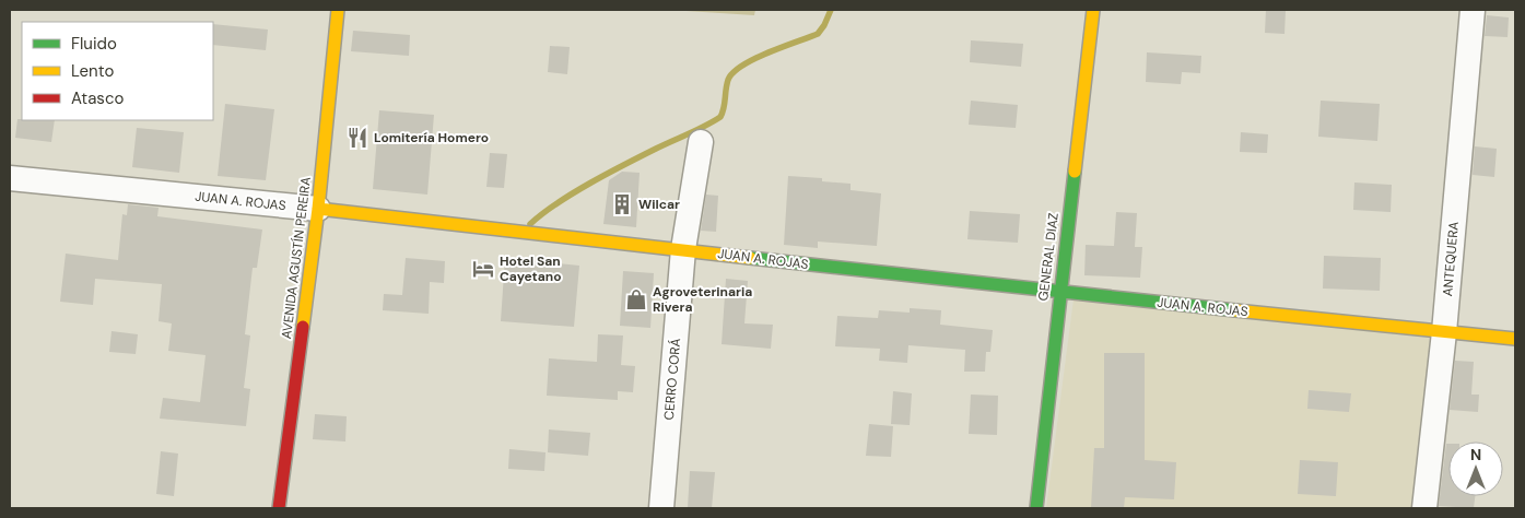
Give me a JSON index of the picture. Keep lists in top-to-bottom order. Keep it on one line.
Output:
{"streets":{"street":["JUAN A. ROJAS","GENERAL DIAZ","AVENIDA AGUSTÍN PEREIRA","ANTEQUERA","CERRO CORÁ"]},"crossings":[["JUAN A. ROJAS","GENERAL DIAZ"],["JUAN A. ROJAS","AVENIDA AGUSTÍN PEREIRA"],["JUAN A. ROJAS","ANTEQUERA"],["JUAN A. ROJAS","CERRO CORÁ"]],"places":{"restaurant":["Lomitería Homero"],"building":["Wilcar"],"hotel":["Hotel San Cayetano"],"shop":["Agroveterinaria Rivera"]},"legend":["Fluido","Lento","Atasco"],"north":"top"}
